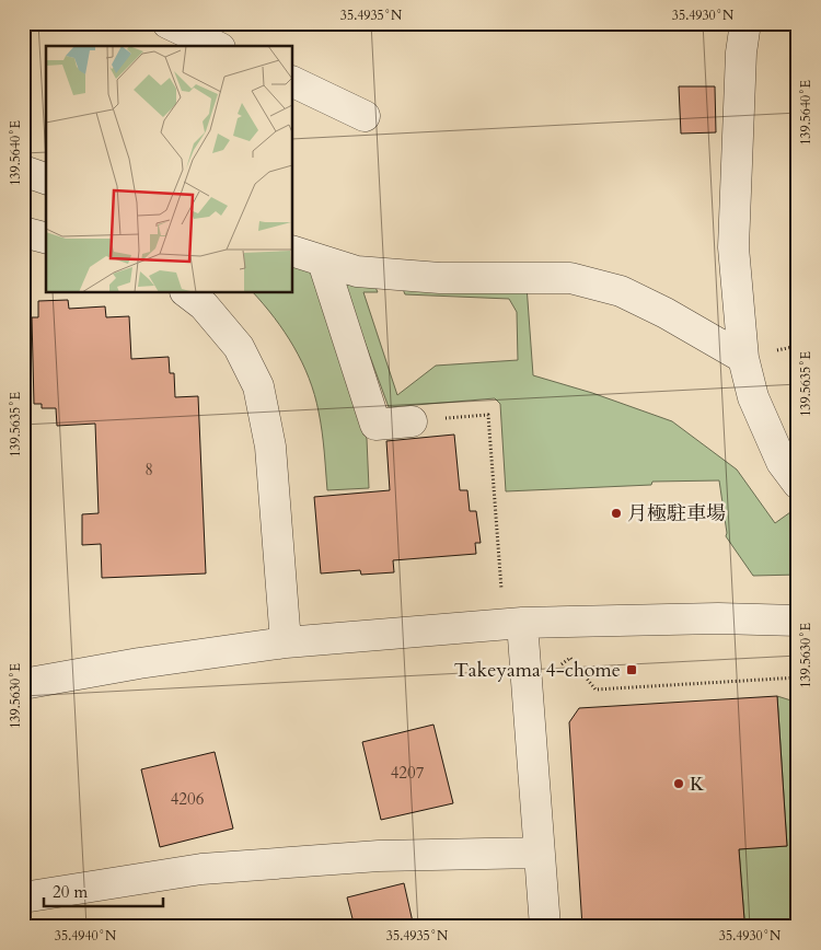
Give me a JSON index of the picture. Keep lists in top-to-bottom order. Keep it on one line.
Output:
{"places":{"other":["月極駐車場","K"],"transit":["Takeyama 4-chome"]},"house_numbers":["8","4207","4206"],"scale_bar":"20 m","coordinates":["35.4935°N","35.4930°N","139.5640°E","139.5635°E","139.5630°E","35.4940°N"]}
